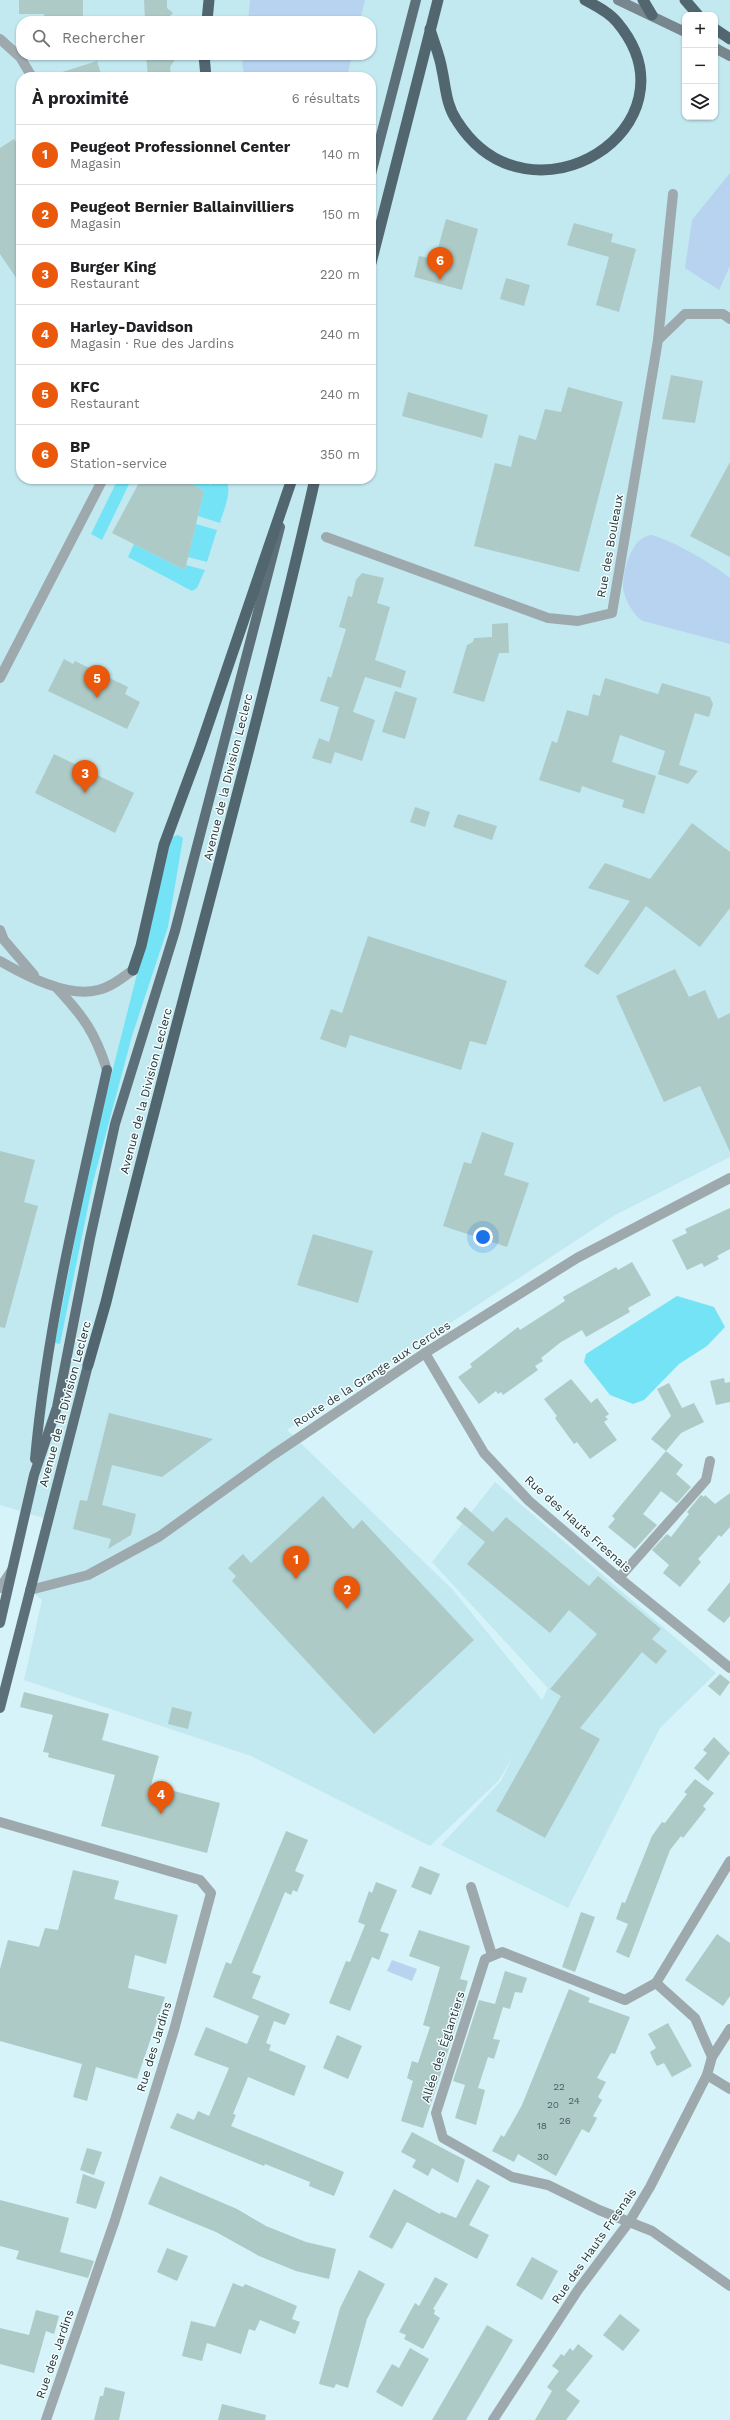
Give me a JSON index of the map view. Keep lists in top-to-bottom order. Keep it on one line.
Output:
{"streets":{"highway":["Avenue de la Division Leclerc"],"street":["Rue des Bouleaux","Route de la Grange aux Cercles","Rue des Hauts Fresnais","Rue des Jardins","Allée des Églantiers"]},"crossings":[["Avenue de la Division Leclerc","Route de la Grange aux Cercles"],["Route de la Grange aux Cercles","Rue des Hauts Fresnais"],["Rue des Hauts Fresnais","Allée des Églantiers"]],"house_numbers":["22","24","20","26","18","30"],"page":{"map_buttons":["+","−"],"search":"Rechercher","heading":["À proximité","6 résultats"],"list":[{"mark":"1","name":"Peugeot Professionnel Center","note":"Magasin","value":"140 m"},{"mark":"2","name":"Peugeot Bernier Ballainvilliers","note":"Magasin","value":"150 m"},{"mark":"3","name":"Burger King","note":"Restaurant","value":"220 m"},{"mark":"4","name":"Harley-Davidson","note":"Magasin · Rue des Jardins","value":"240 m"},{"mark":"5","name":"KFC","note":"Restaurant","value":"240 m"},{"mark":"6","name":"BP","note":"Station-service","value":"350 m"}],"pins":["6","5","3","1","2","4"]}}
